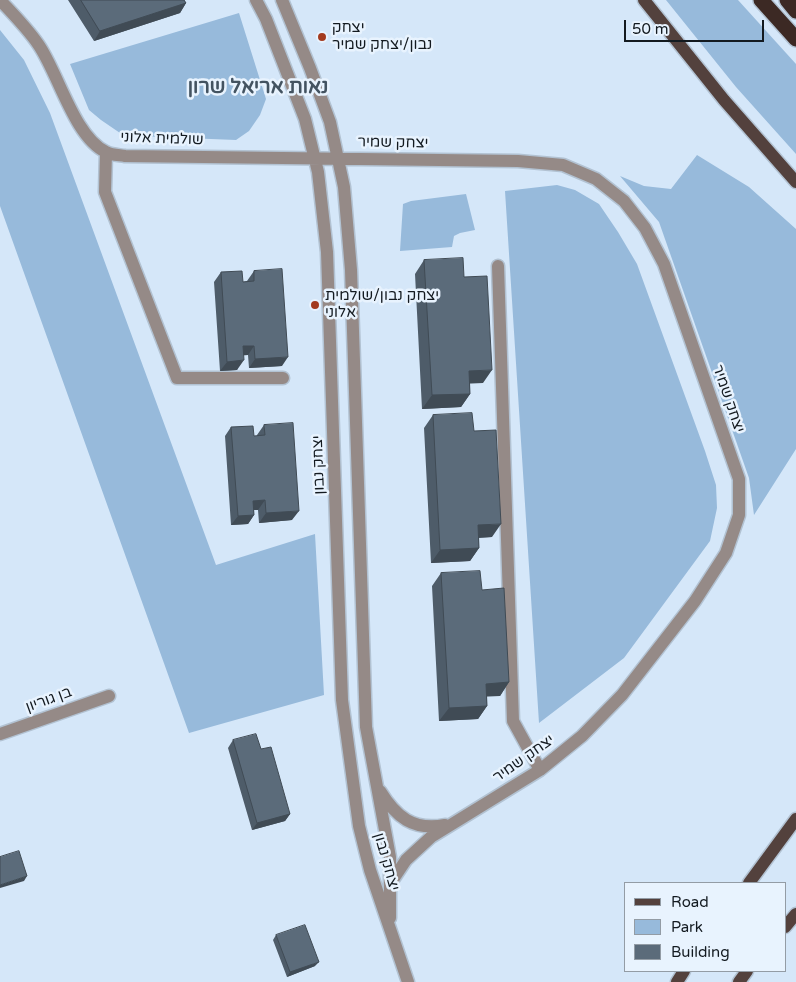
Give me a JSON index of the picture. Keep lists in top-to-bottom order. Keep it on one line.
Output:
{"streets":{"street":["שולמית אלוני","יצחק שמיר","יצחק נבון","בן גוריון"]},"crossings":[["שולמית אלוני","יצחק שמיר"],["שולמית אלוני","יצחק נבון"],["יצחק שמיר","יצחק נבון"]],"districts":["נאות אריאל שרון"],"places":["יצחק נבון/יצחק שמיר","יצחק נבון/שולמית אלוני"],"legend":["Road","Park","Building"],"scale_bar":"50 m"}
